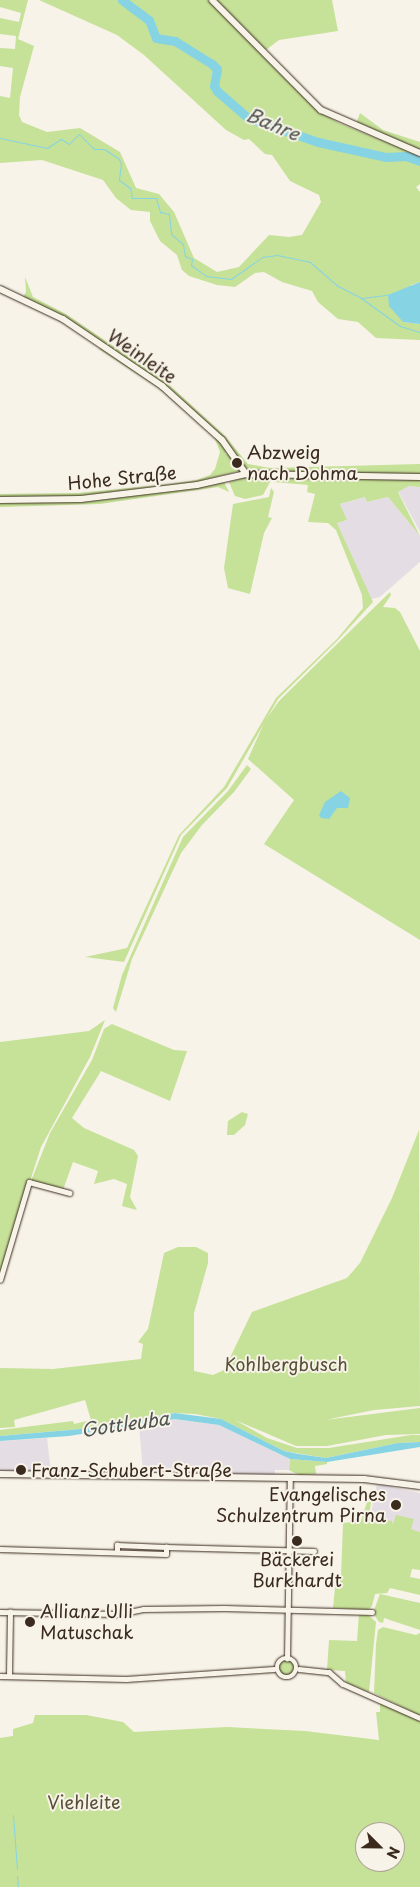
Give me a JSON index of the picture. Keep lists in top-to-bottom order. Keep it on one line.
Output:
{"streets":{"main road":["Weinleite","Hohe Straße"]},"crossings":[["Weinleite","Hohe Straße"]],"water":["Bahre","Gottleuba"],"parks":["Kohlbergbusch","Viehleite"],"places":["Abzweig nach Dohma","Franz-Schubert-Straße","Evangelisches Schulzentrum Pirna","Bäckerei Burkhardt","Allianz Ulli Matuschak"],"north":"bottom right"}
